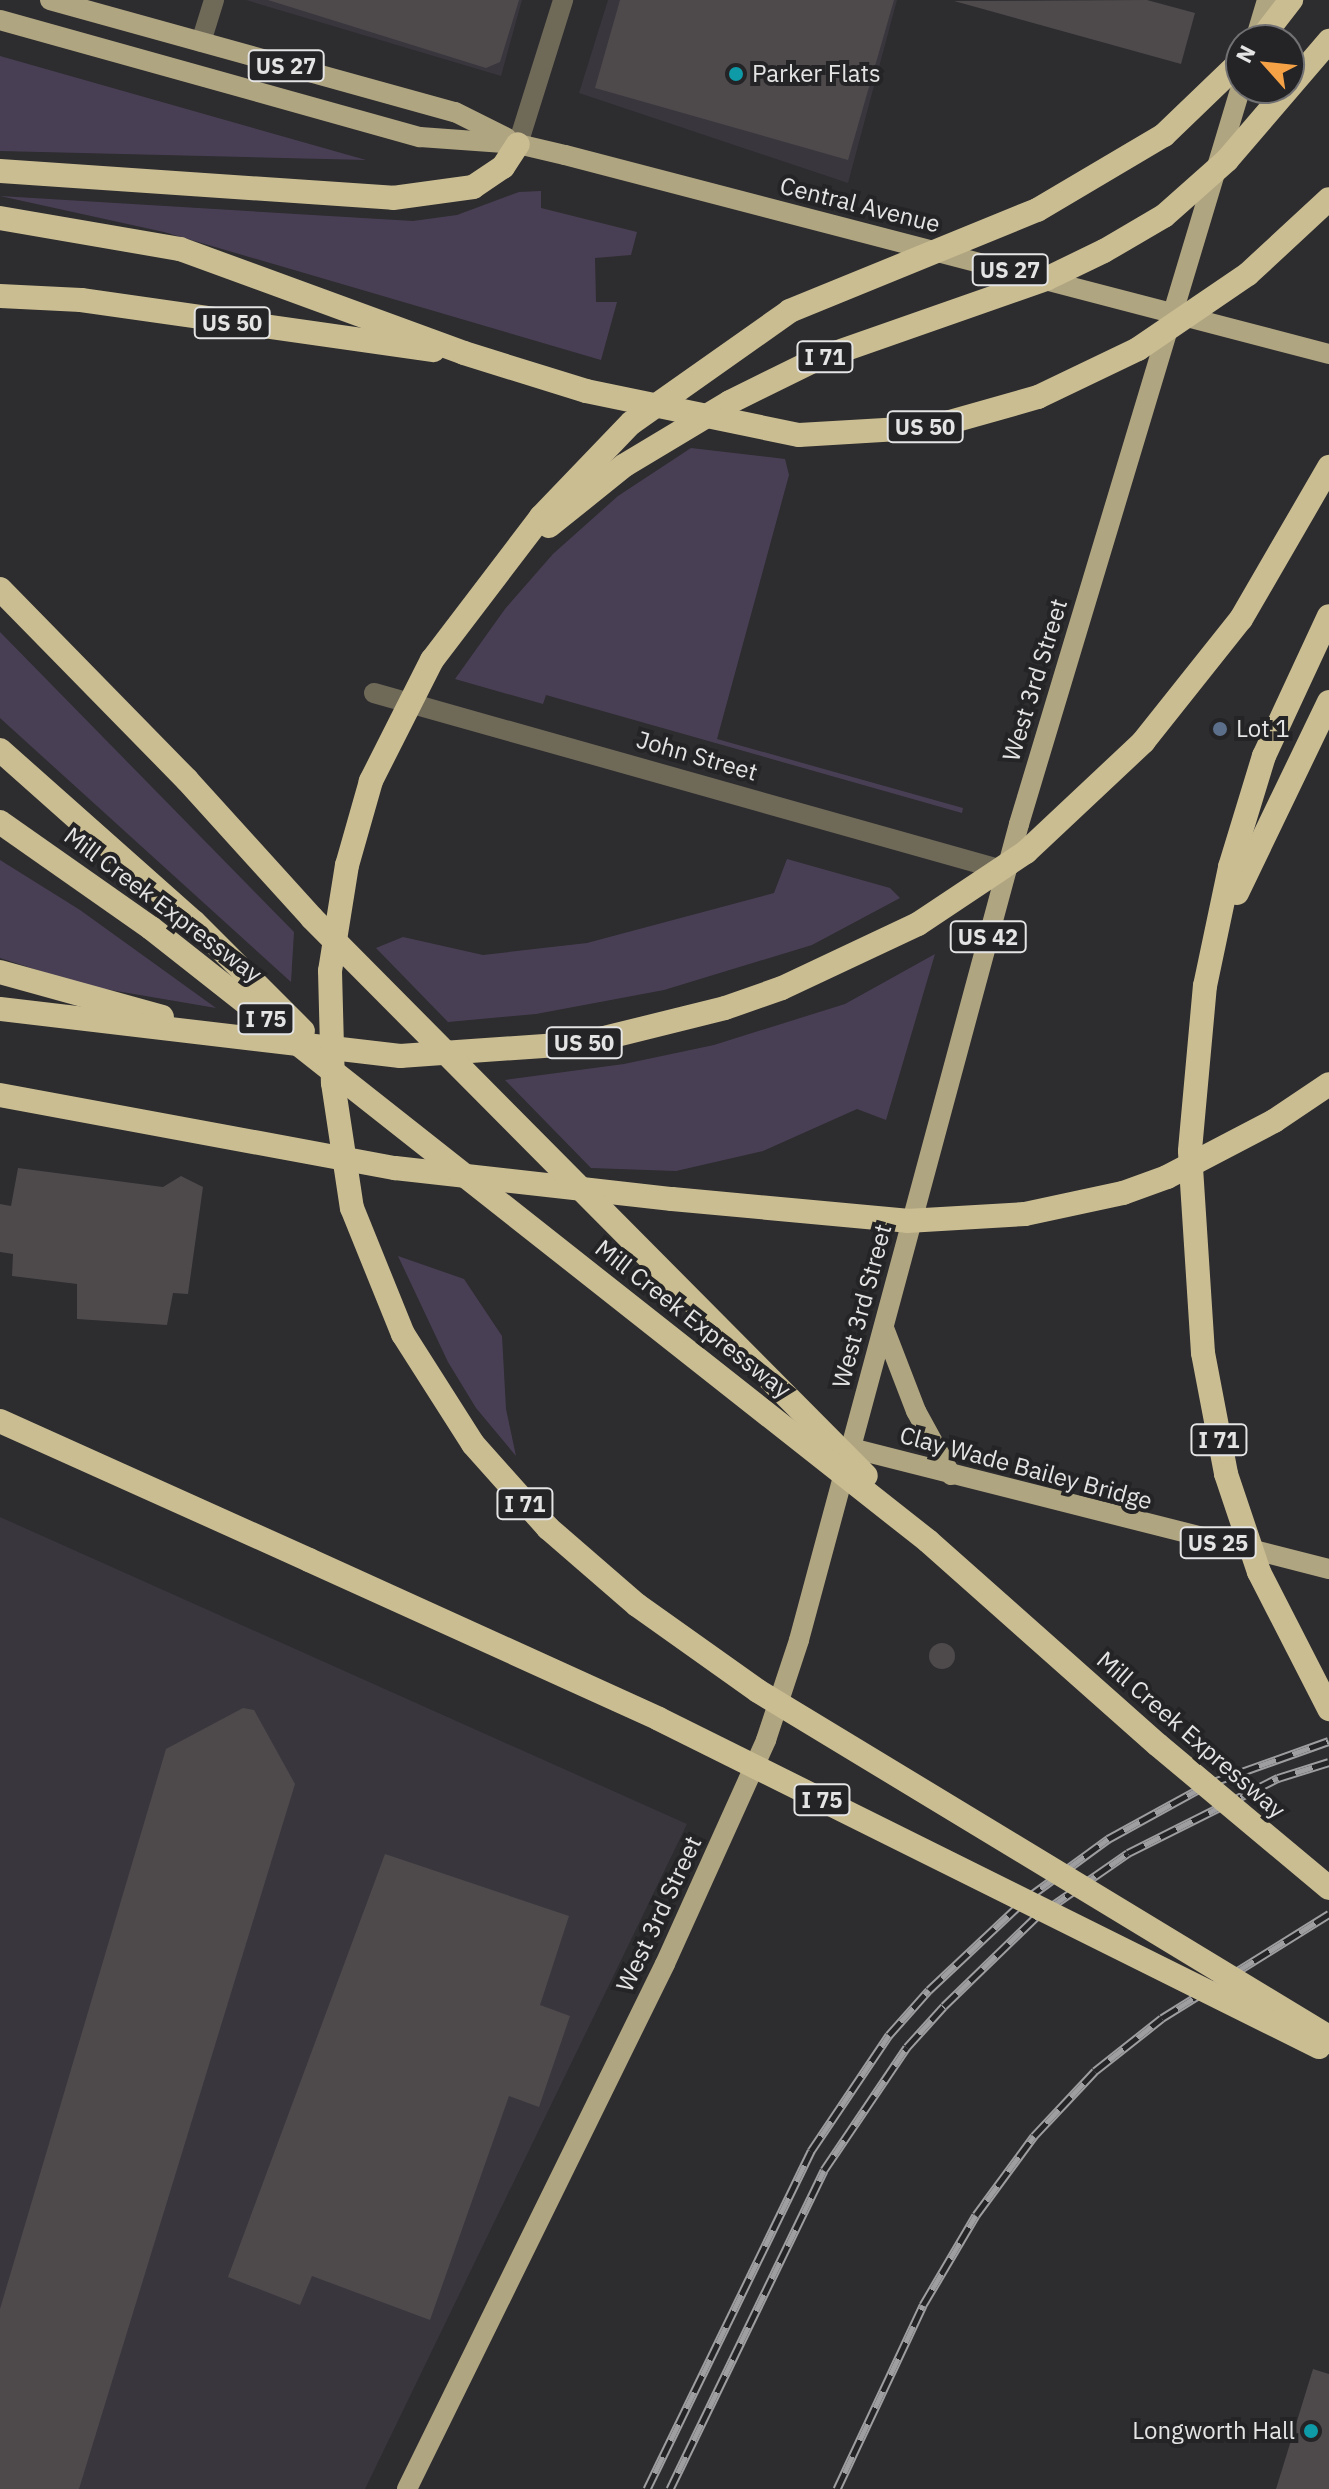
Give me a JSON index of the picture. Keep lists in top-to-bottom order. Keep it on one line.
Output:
{"streets":{"highway":["US 50","I 71","Mill Creek Expressway","I 75"],"main road":["US 27","Central Avenue","West 3rd Street","US 42","Clay Wade Bailey Bridge","US 25"],"street":["John Street"]},"crossings":[["Central Avenue","West 3rd Street"],["West 3rd Street","John Street"],["West 3rd Street","Clay Wade Bailey Bridge"]],"places":["Parker Flats","Lot 1","Longworth Hall"],"north":"top left"}
